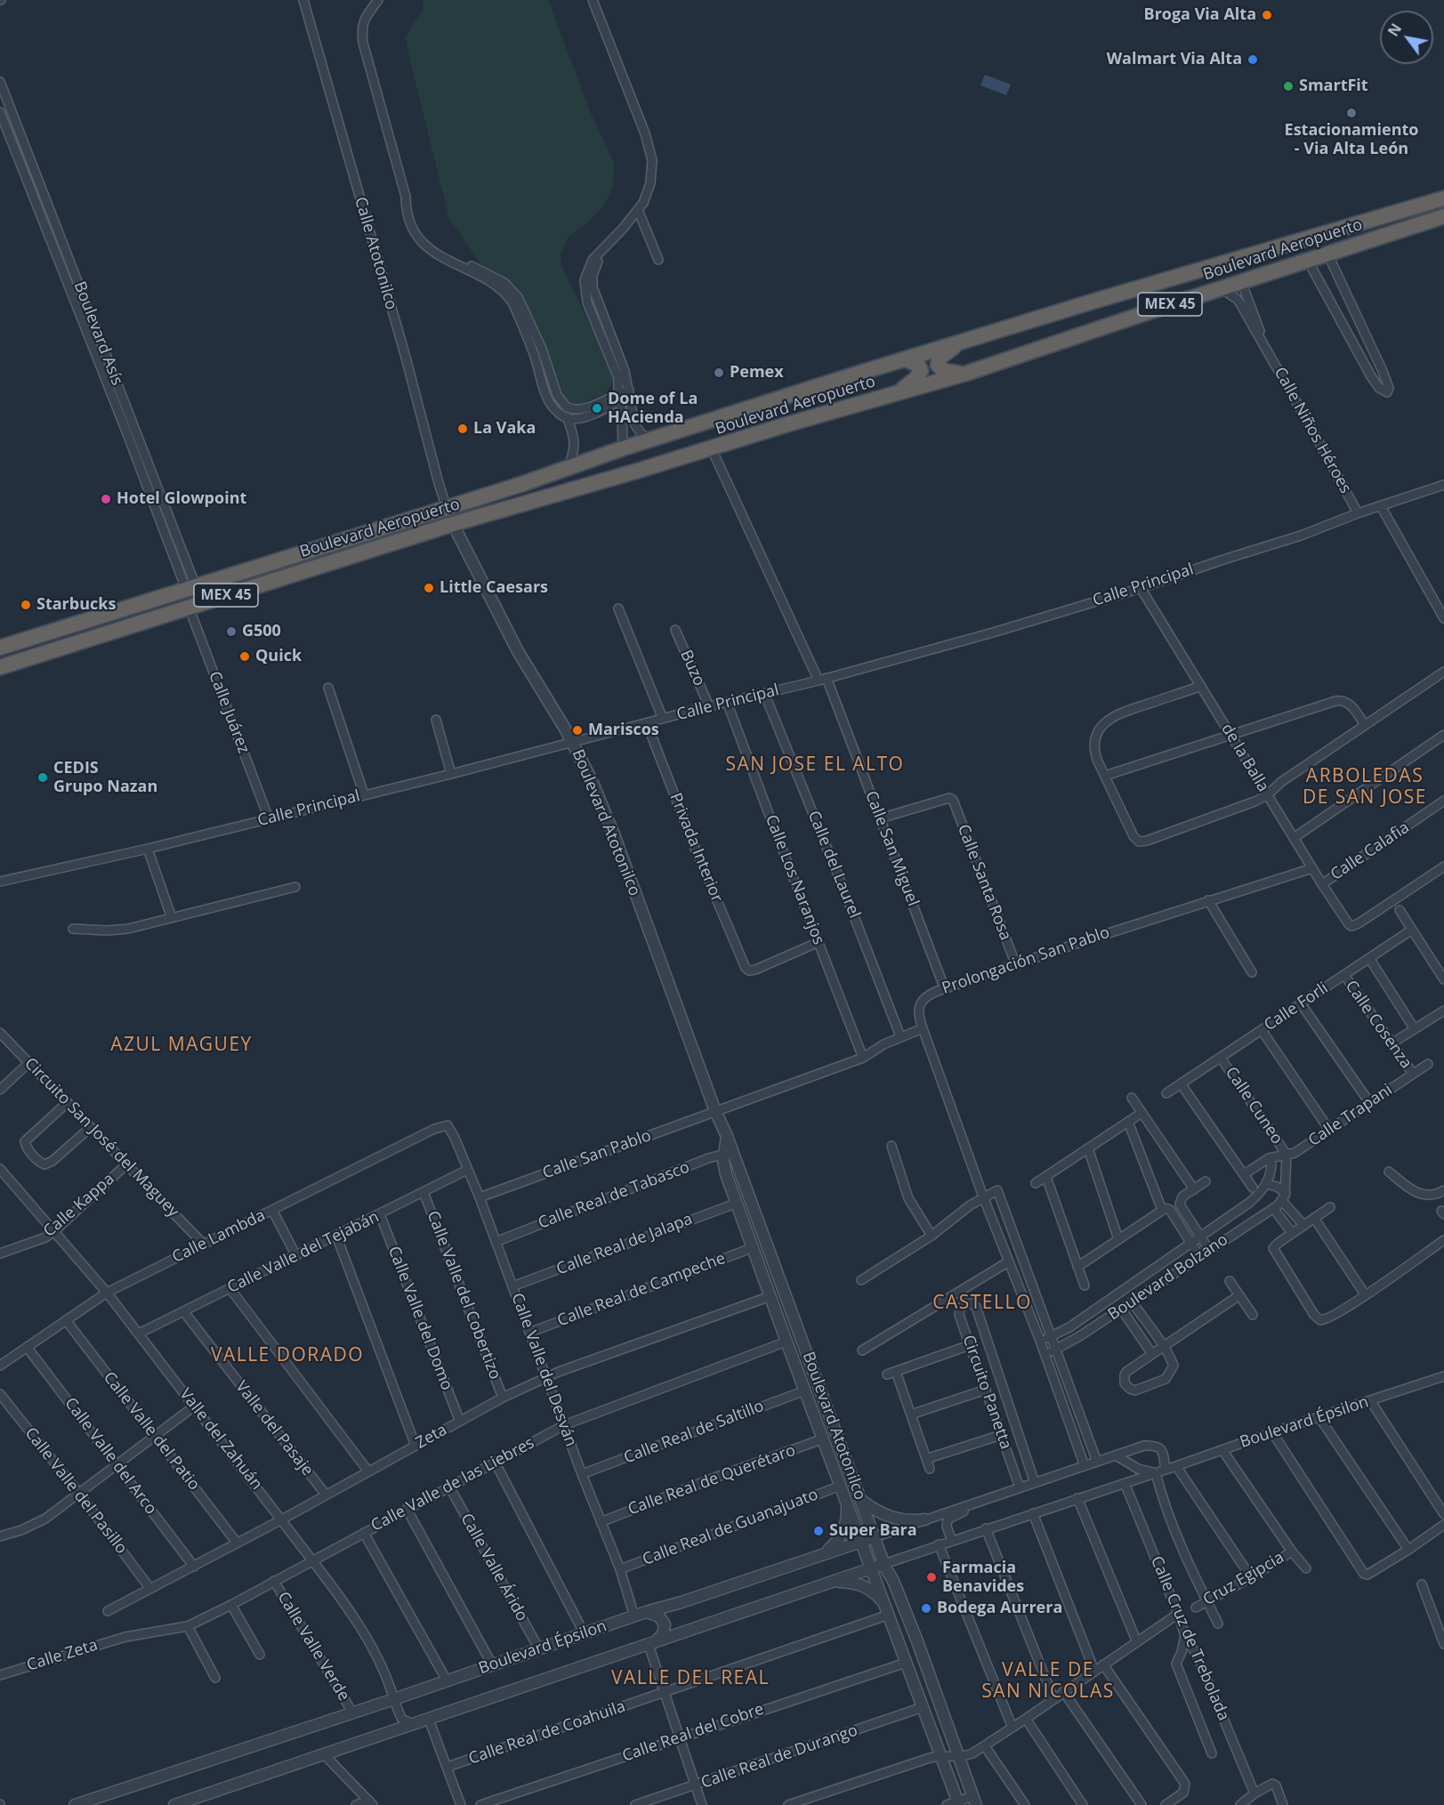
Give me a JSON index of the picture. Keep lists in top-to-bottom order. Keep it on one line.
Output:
{"streets":{"highway":["Boulevard Aeropuerto","MEX 45"],"street":["Calle Atotonilco","Boulevard Asís","Calle Niños Héroes","Calle Principal","Buzo","Calle Juárez","de la Balla","Boulevard Atotonilco","Privada Interior","Calle San Miguel","Calle Calafia","Calle del Laurel","Calle Los Naranjos","Calle Santa Rosa","Prolongación San Pablo","Calle Forli","Calle Cosenza","Calle Cuneo","Calle Trapani","Circuito San José del Maguey","Calle San Pablo","Calle Real de Tabasco","Calle Kappa","Calle Lambda","Calle Real de Jalapa","Calle Valle del Tejabán","Boulevard Bolzano","Calle Real de Campeche","Calle Valle del Cobertizo","Calle Valle del Domo","Calle Valle del Desván","Circuito Panetta","Boulevard Épsilon","Valle del Pasaje","Calle Valle del Patio","Calle Real de Saltillo","Zeta","Valle del Zahuán","Calle Valle del Arco","Calle Real de Querétaro","Calle Valle de las Liebres","Calle Valle del Pasillo","Calle Real de Guanajuato","Calle Valle Árido","Cruz Egipcia","Calle Cruz de Trebolada","Calle Valle Verde","Calle Zeta","Calle Real de Coahuila","Calle Real del Cobre","Calle Real de Durango"]},"crossings":[["Boulevard Aeropuerto","Calle Atotonilco"],["Boulevard Aeropuerto","Boulevard Asís"],["Boulevard Aeropuerto","Calle Niños Héroes"],["Boulevard Aeropuerto","Calle Juárez"],["Boulevard Aeropuerto","Boulevard Atotonilco"],["Boulevard Aeropuerto","Calle San Miguel"],["Calle Niños Héroes","Calle Principal"],["Calle Principal","Buzo"],["Calle Principal","Calle Juárez"],["Calle Principal","de la Balla"],["Calle Principal","Boulevard Atotonilco"],["Calle Principal","Privada Interior"],["Calle Principal","Calle San Miguel"],["Calle Principal","Calle del Laurel"],["Calle Principal","Calle Los Naranjos"],["de la Balla","Calle Calafia"],["de la Balla","Prolongación San Pablo"],["Boulevard Atotonilco","Calle San Pablo"],["Boulevard Atotonilco","Calle Real de Tabasco"],["Boulevard Atotonilco","Calle Real de Jalapa"],["Boulevard Atotonilco","Calle Real de Campeche"],["Boulevard Atotonilco","Boulevard Épsilon"],["Boulevard Atotonilco","Calle Real de Saltillo"],["Boulevard Atotonilco","Zeta"],["Boulevard Atotonilco","Calle Real de Querétaro"],["Boulevard Atotonilco","Calle Valle de las Liebres"],["Boulevard Atotonilco","Calle Real de Guanajuato"],["Boulevard Atotonilco","Calle Real de Coahuila"],["Boulevard Atotonilco","Calle Real del Cobre"],["Boulevard Atotonilco","Calle Real de Durango"],["Privada Interior","Calle Los Naranjos"],["Calle San Miguel","Calle Santa Rosa"],["Calle San Miguel","Prolongación San Pablo"],["Calle Santa Rosa","Prolongación San Pablo"],["Prolongación San Pablo","Boulevard Bolzano"],["Prolongación San Pablo","Boulevard Épsilon"],["Calle Forli","Calle Cosenza"],["Calle Forli","Calle Cuneo"],["Calle Cosenza","Calle Trapani"],["Calle Cuneo","Calle Trapani"],["Circuito San José del Maguey","Calle Kappa"],["Circuito San José del Maguey","Calle Lambda"],["Calle San Pablo","Calle Valle del Desván"],["Calle Real de Tabasco","Calle Valle del Desván"],["Calle Kappa","Valle del Zahuán"],["Calle Lambda","Calle Valle del Desván"],["Calle Lambda","Calle Valle del Patio"],["Calle Lambda","Valle del Zahuán"],["Calle Lambda","Calle Valle del Arco"],["Calle Real de Jalapa","Calle Valle del Desván"],["Calle Valle del Tejabán","Calle Valle del Cobertizo"],["Calle Valle del Tejabán","Calle Valle del Domo"],["Calle Valle del Tejabán","Calle Valle del Desván"],["Calle Valle del Tejabán","Valle del Pasaje"],["Calle Valle del Tejabán","Valle del Zahuán"],["Calle Real de Campeche","Calle Valle del Desván"],["Calle Valle del Cobertizo","Zeta"],["Calle Valle del Domo","Zeta"],["Calle Valle del Desván","Boulevard Épsilon"],["Calle Valle del Desván","Calle Real de Saltillo"],["Calle Valle del Desván","Zeta"],["Calle Valle del Desván","Calle Real de Querétaro"],["Calle Valle del Desván","Calle Valle de las Liebres"],["Calle Valle del Desván","Calle Real de Guanajuato"],["Circuito Panetta","Boulevard Épsilon"],["Boulevard Épsilon","Valle del Zahuán"],["Boulevard Épsilon","Calle Valle Árido"],["Boulevard Épsilon","Calle Cruz de Trebolada"],["Boulevard Épsilon","Calle Valle Verde"],["Valle del Pasaje","Zeta"],["Calle Valle del Patio","Zeta"],["Zeta","Valle del Zahuán"],["Zeta","Calle Valle del Arco"],["Zeta","Calle Valle del Pasillo"],["Valle del Zahuán","Calle Valle de las Liebres"],["Calle Valle de las Liebres","Calle Valle Árido"],["Calle Valle de las Liebres","Calle Valle Verde"],["Calle Valle de las Liebres","Calle Zeta"]],"districts":["SAN JOSE EL ALTO","ARBOLEDAS DE SAN JOSE","AZUL MAGUEY","CASTELLO","VALLE DORADO","VALLE DE SAN NICOLAS","VALLE DEL REAL"],"places":["Broga Via Alta","Walmart Via Alta","SmartFit","Estacionamiento - Via Alta León","Pemex","Dome of La HAcienda","La Vaka","Hotel Glowpoint","Little Caesars","Starbucks","G500","Quick","Mariscos","CEDIS Grupo Nazan","Super Bara","Farmacia Benavides","Bodega Aurrera"],"north":"top left"}
